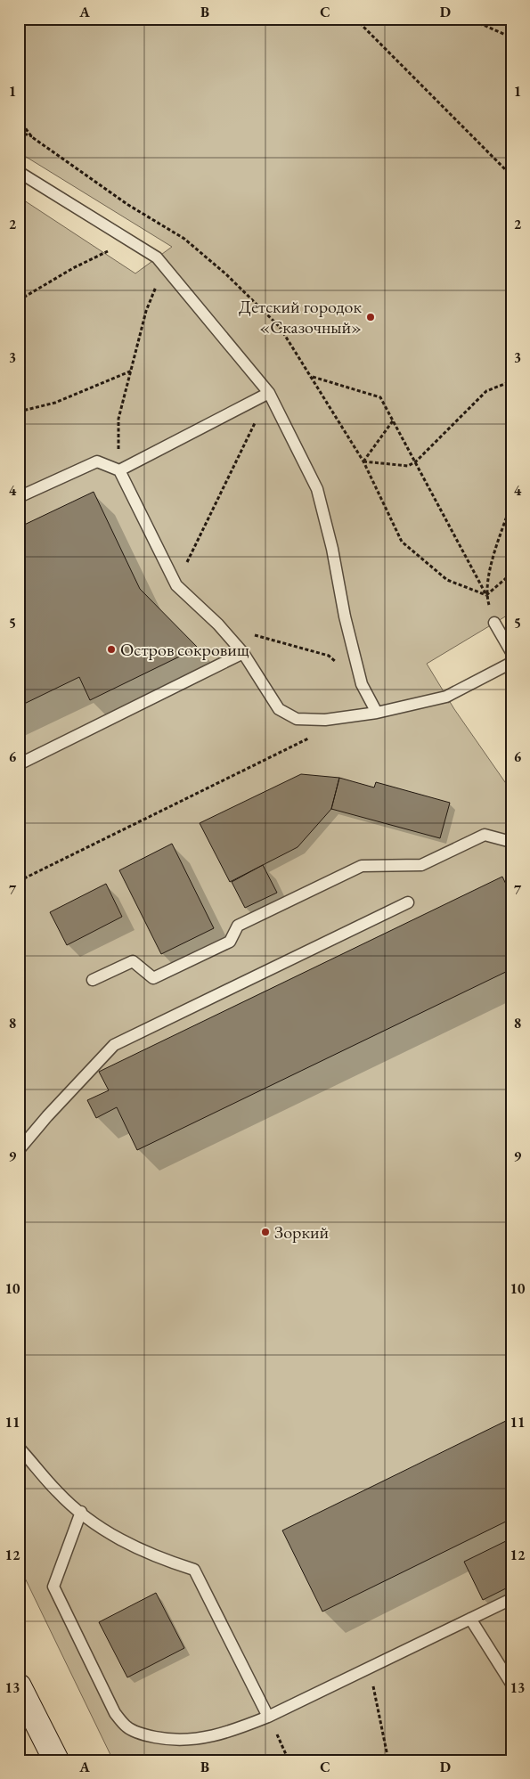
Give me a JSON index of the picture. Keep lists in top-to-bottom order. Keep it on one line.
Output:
{"places":["Детский городок «Сказочный»","Остров сокровищ","Зоркий"],"grid":{"columns":["A","B","C","D"],"rows":["1","2","3","4","5","6","7","8","9","10","11","12","13"]}}
